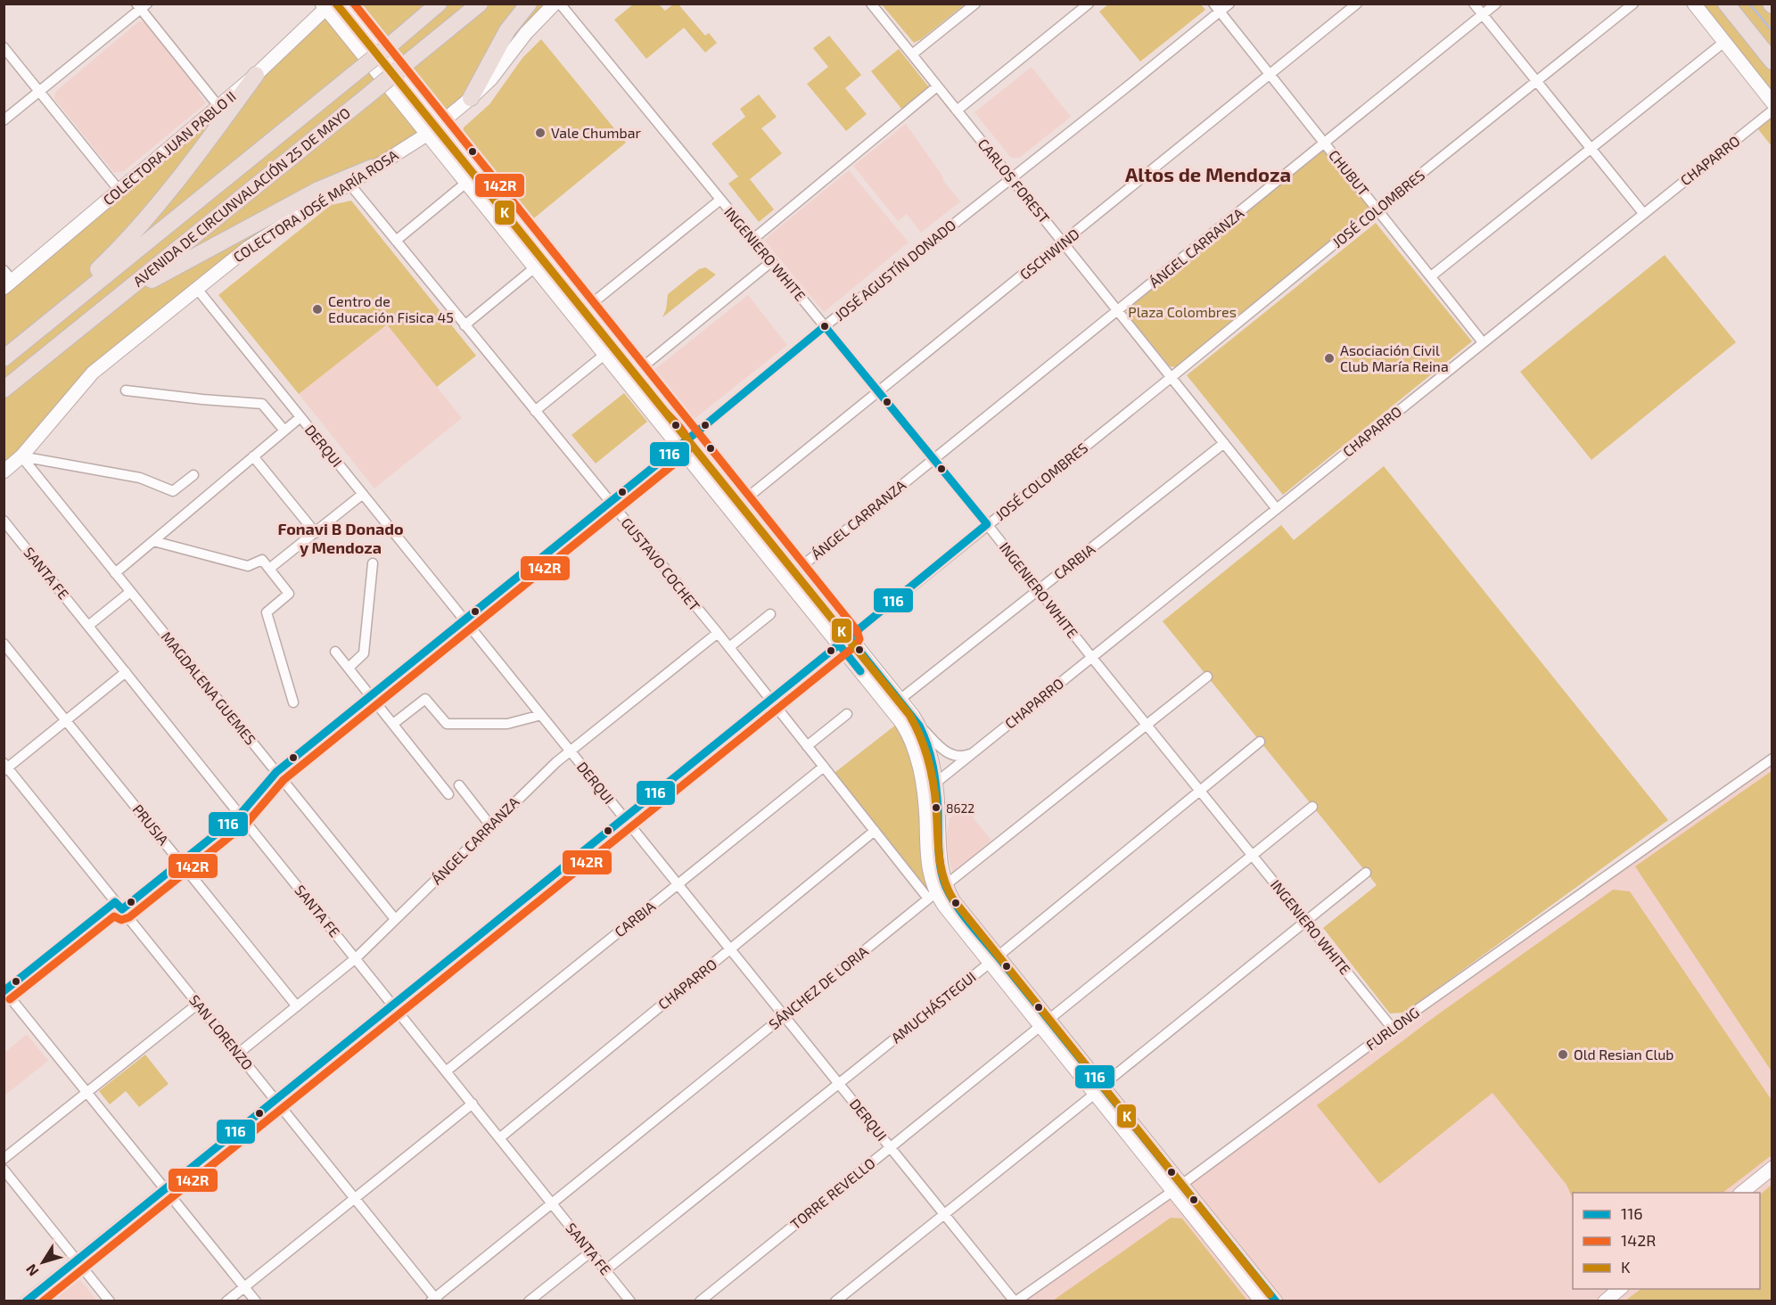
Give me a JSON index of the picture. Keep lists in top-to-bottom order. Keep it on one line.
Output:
{"streets":{"highway":["AVENIDA DE CIRCUNVALACIÓN 25 DE MAYO"],"main road":["COLECTORA JUAN PABLO II","COLECTORA JOSÉ MARÍA ROSA"],"street":["CHAPARRO","CHUBUT","CARLOS FOREST","JOSÉ COLOMBRES","ÁNGEL CARRANZA","INGENIERO WHITE","GSCHWIND","JOSÉ AGUSTÍN DONADO","DERQUI","CARBIA","GUSTAVO COCHET","SANTA FE","MAGDALENA GUEMES","PRUSIA","SÁNCHEZ DE LORIA","AMUCHÁSTEGUI","FURLONG","SAN LORENZO","TORRE REVELLO"]},"crossings":[["CHAPARRO","CHUBUT"],["CHAPARRO","CARLOS FOREST"],["CHAPARRO","INGENIERO WHITE"],["CHAPARRO","DERQUI"],["CHAPARRO","GUSTAVO COCHET"],["CHAPARRO","SANTA FE"],["CHUBUT","JOSÉ COLOMBRES"],["CHUBUT","ÁNGEL CARRANZA"],["CHUBUT","GSCHWIND"],["CHUBUT","JOSÉ AGUSTÍN DONADO"],["CARLOS FOREST","JOSÉ COLOMBRES"],["CARLOS FOREST","ÁNGEL CARRANZA"],["CARLOS FOREST","GSCHWIND"],["CARLOS FOREST","JOSÉ AGUSTÍN DONADO"],["CARLOS FOREST","CARBIA"],["COLECTORA JOSÉ MARÍA ROSA","DERQUI"],["COLECTORA JOSÉ MARÍA ROSA","GUSTAVO COCHET"],["COLECTORA JOSÉ MARÍA ROSA","MAGDALENA GUEMES"],["JOSÉ COLOMBRES","INGENIERO WHITE"],["JOSÉ COLOMBRES","DERQUI"],["JOSÉ COLOMBRES","GUSTAVO COCHET"],["JOSÉ COLOMBRES","SANTA FE"],["JOSÉ COLOMBRES","SAN LORENZO"],["ÁNGEL CARRANZA","INGENIERO WHITE"],["ÁNGEL CARRANZA","DERQUI"],["ÁNGEL CARRANZA","GUSTAVO COCHET"],["ÁNGEL CARRANZA","SANTA FE"],["ÁNGEL CARRANZA","MAGDALENA GUEMES"],["ÁNGEL CARRANZA","PRUSIA"],["ÁNGEL CARRANZA","SAN LORENZO"],["INGENIERO WHITE","GSCHWIND"],["INGENIERO WHITE","JOSÉ AGUSTÍN DONADO"],["INGENIERO WHITE","CARBIA"],["INGENIERO WHITE","SÁNCHEZ DE LORIA"],["INGENIERO WHITE","AMUCHÁSTEGUI"],["INGENIERO WHITE","FURLONG"],["INGENIERO WHITE","TORRE REVELLO"],["JOSÉ AGUSTÍN DONADO","DERQUI"],["JOSÉ AGUSTÍN DONADO","GUSTAVO COCHET"],["JOSÉ AGUSTÍN DONADO","SANTA FE"],["JOSÉ AGUSTÍN DONADO","MAGDALENA GUEMES"],["JOSÉ AGUSTÍN DONADO","PRUSIA"],["JOSÉ AGUSTÍN DONADO","SAN LORENZO"],["DERQUI","CARBIA"],["DERQUI","SÁNCHEZ DE LORIA"],["DERQUI","AMUCHÁSTEGUI"],["DERQUI","FURLONG"],["DERQUI","TORRE REVELLO"],["CARBIA","GUSTAVO COCHET"],["CARBIA","SANTA FE"],["GUSTAVO COCHET","SÁNCHEZ DE LORIA"],["SANTA FE","SÁNCHEZ DE LORIA"],["SANTA FE","AMUCHÁSTEGUI"],["SÁNCHEZ DE LORIA","SAN LORENZO"]],"districts":["Altos de Mendoza","Fonavi B Donado y Mendoza"],"parks":["Plaza Colombres"],"places":["Vale Chumbar","Centro de Educación Fisica 45","Asociación Civil Club María Reina","8622","Old Resian Club"],"lines":["transit line 142R","transit line K","transit line 116"],"legend":["116","142R","K"],"north":"bottom left"}
